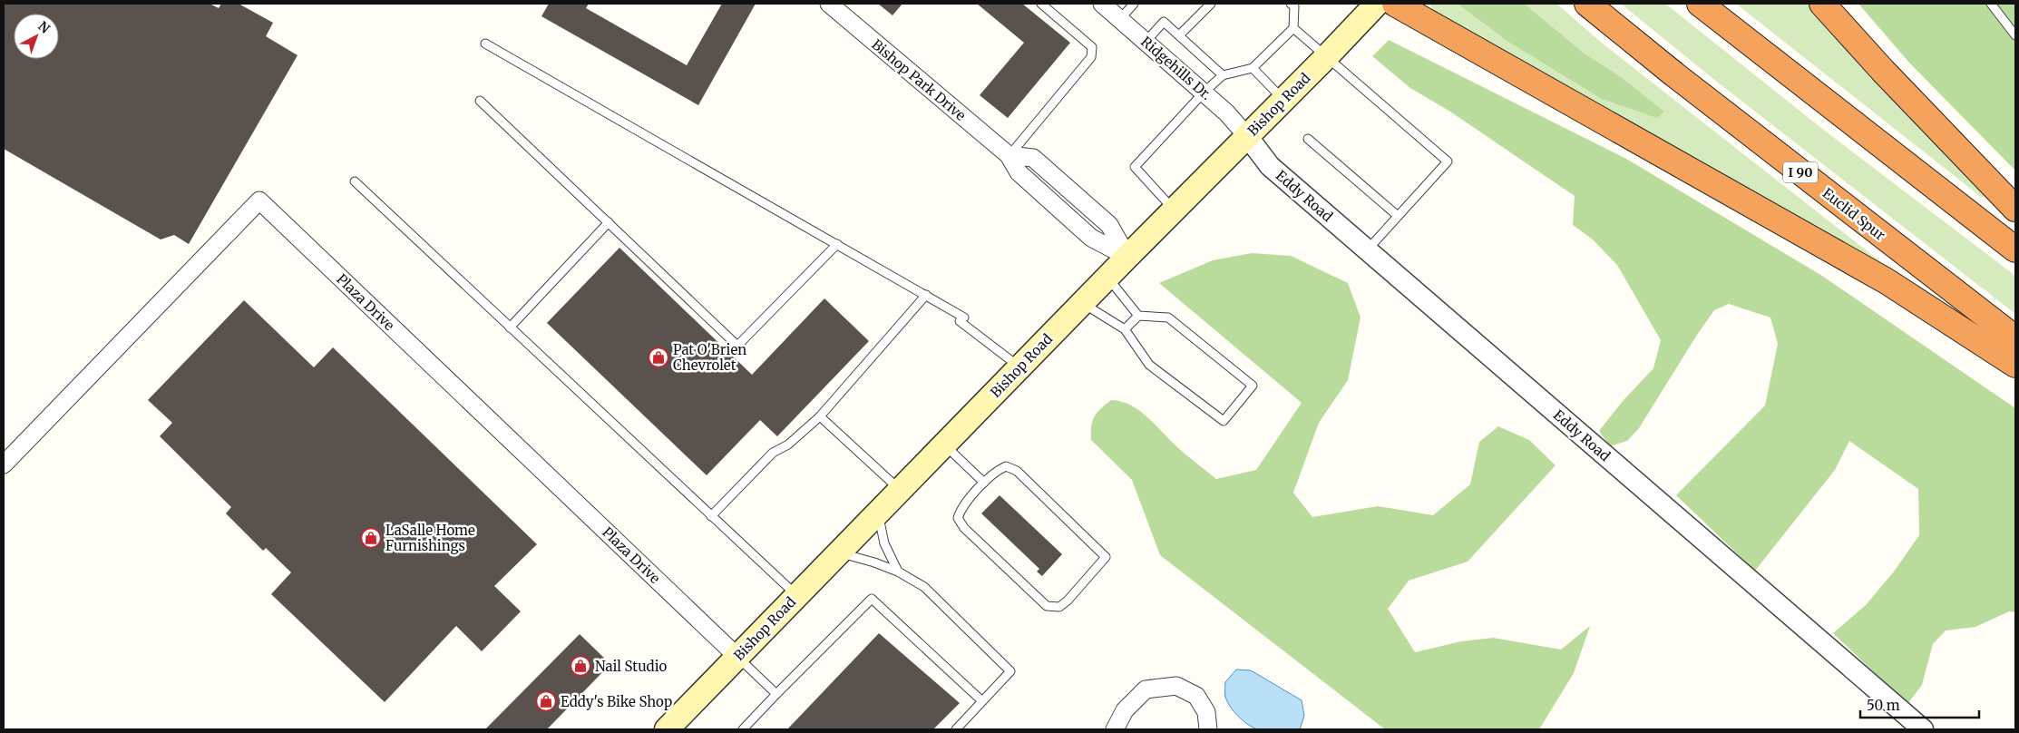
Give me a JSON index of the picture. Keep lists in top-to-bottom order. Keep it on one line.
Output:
{"streets":{"highway":["I 90","Euclid Spur"],"main road":["Bishop Road"],"street":["Ridgehills Dr.","Bishop Park Drive","Eddy Road","Plaza Drive"]},"crossings":[["Ridgehills Dr.","Bishop Road"],["Ridgehills Dr.","Eddy Road"],["Bishop Road","Eddy Road"],["Bishop Road","Plaza Drive"]],"places":{"shop":["Pat O'Brien Chevrolet","LaSalle Home Furnishings","Nail Studio","Eddy's Bike Shop"]},"scale_bar":"50 m","north":"top right"}
